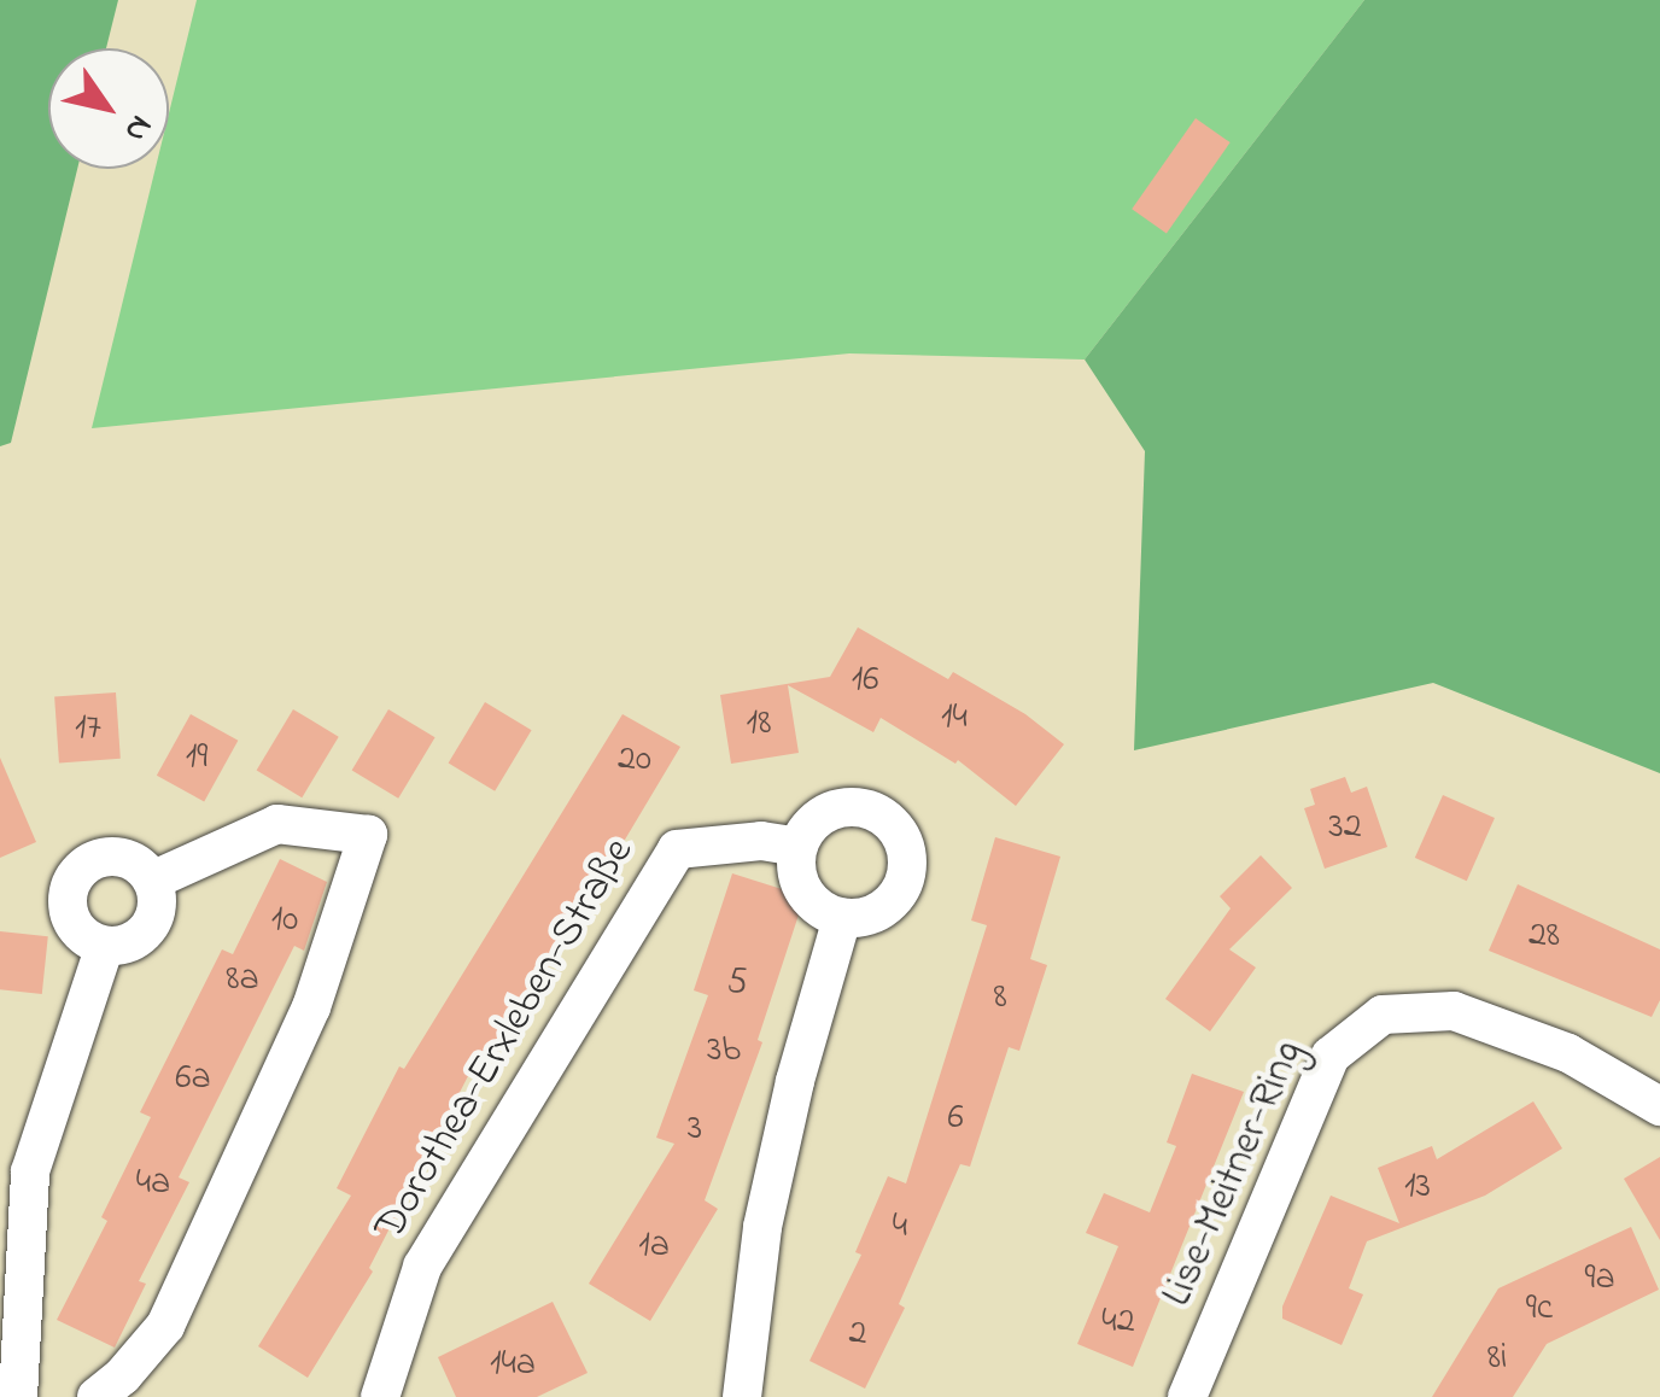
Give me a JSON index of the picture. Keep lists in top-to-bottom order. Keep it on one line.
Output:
{"streets":{"street":["Dorothea-Erxleben-Straße","Lise-Meitner-Ring"]},"house_numbers":["16","14","18","17","19","20","32","10","28","8a","5","8","3b","6a","6","3","4a","13","4","1a","9a","9c","42","2","8i","14a"],"north":"bottom right"}
